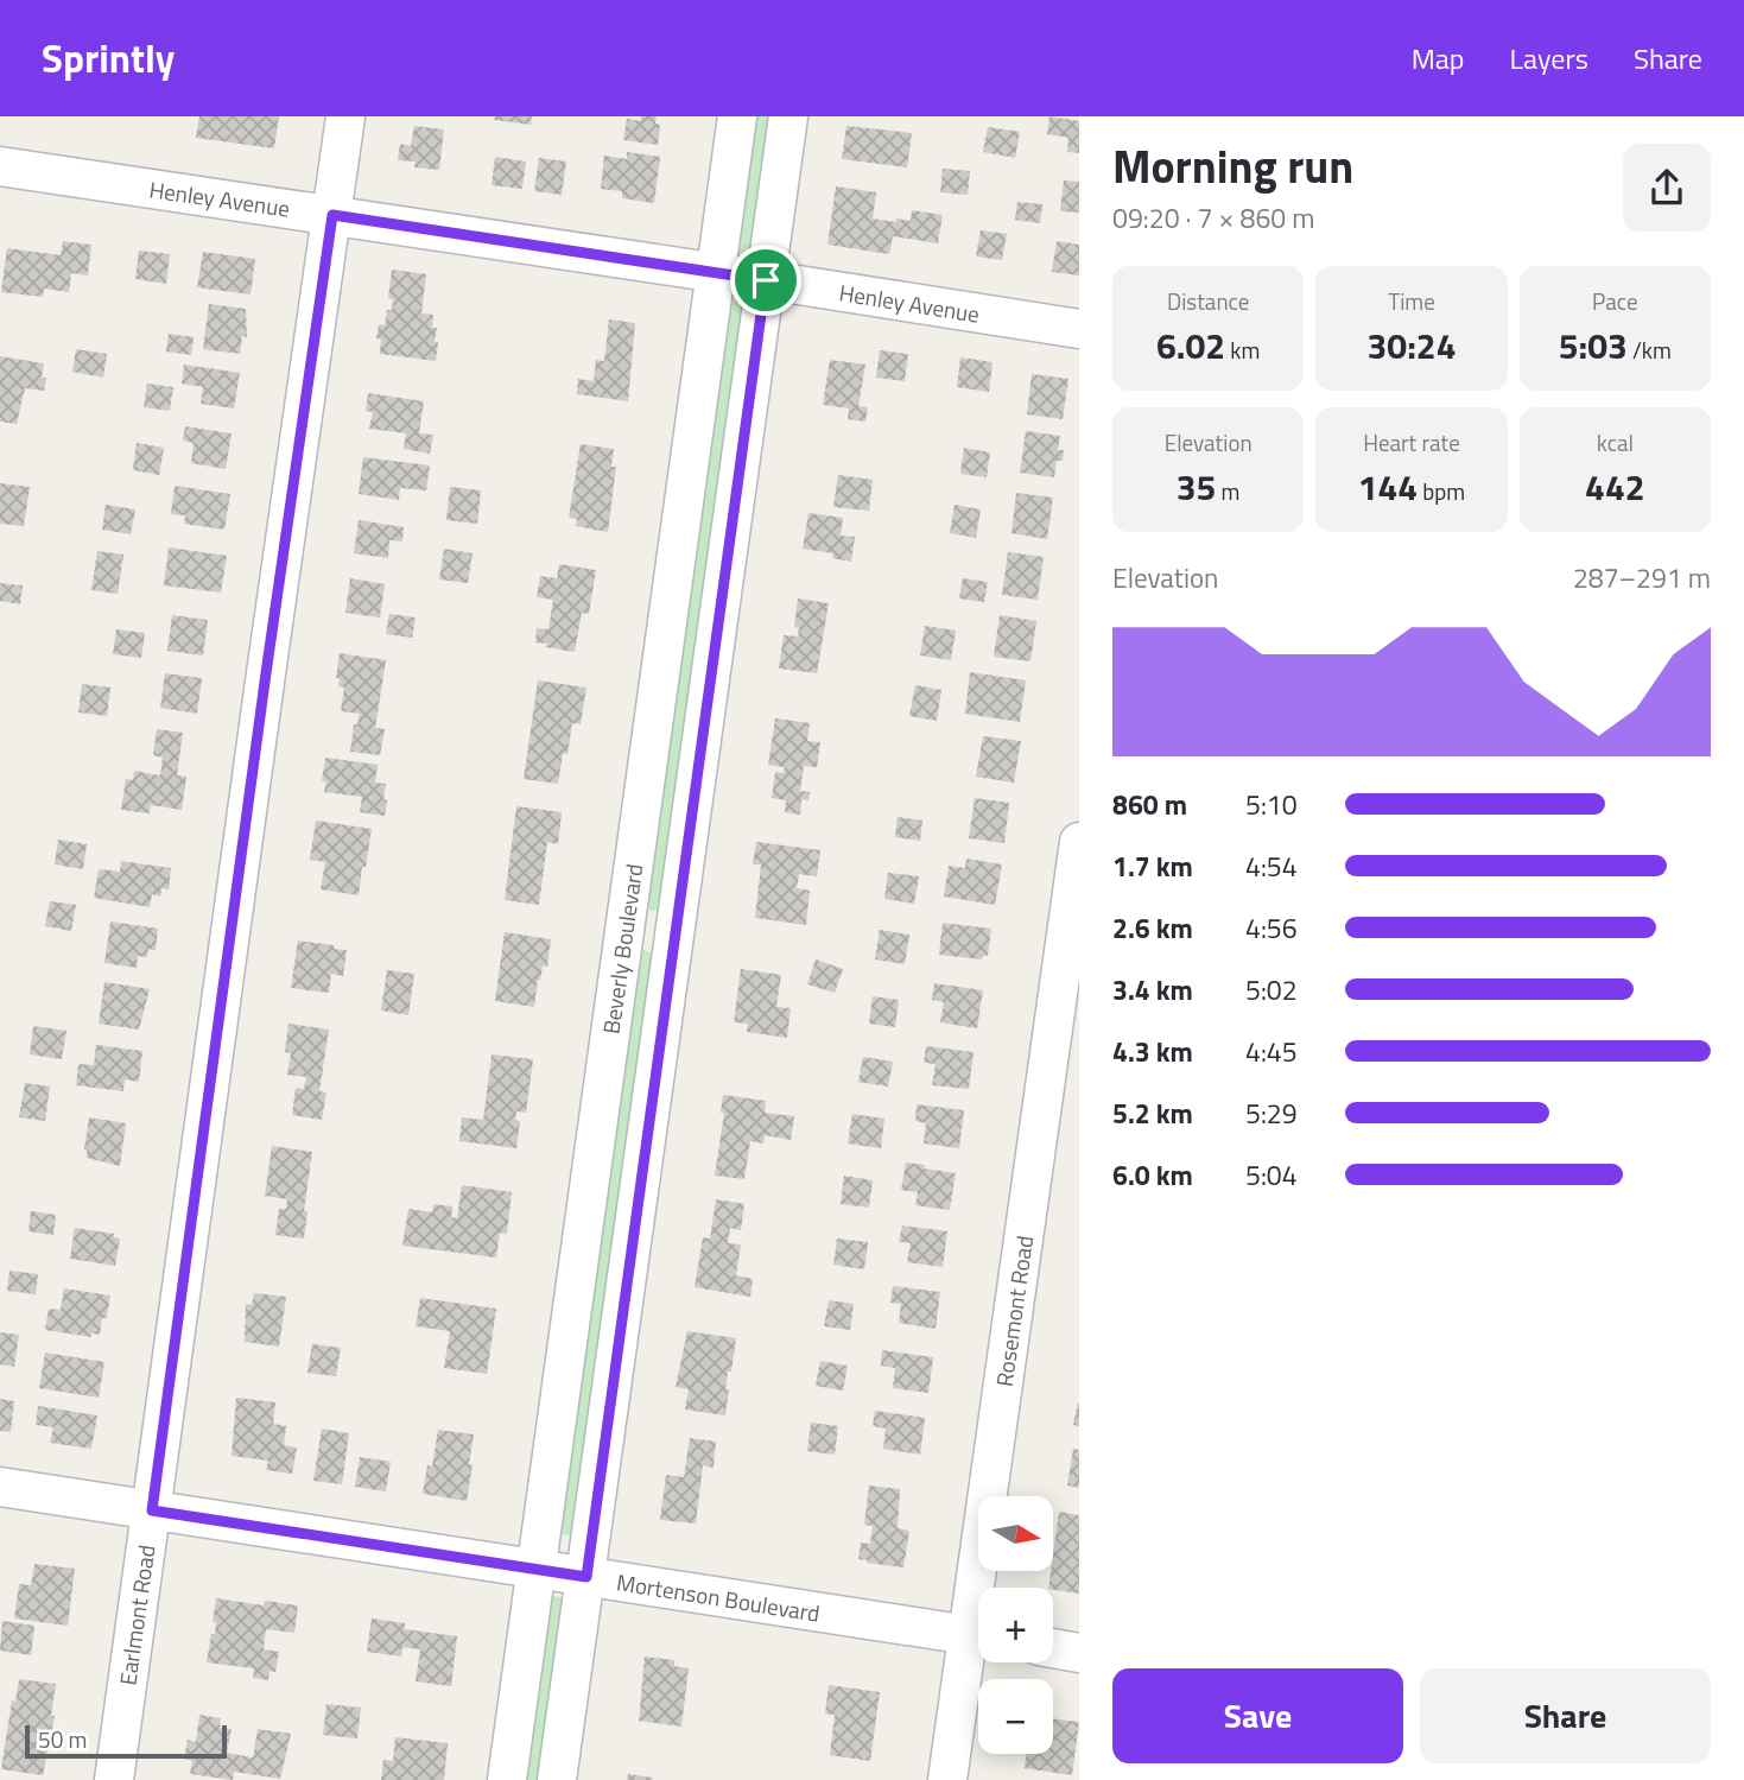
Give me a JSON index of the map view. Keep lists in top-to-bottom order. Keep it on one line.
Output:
{"streets":{"street":["Henley Avenue","Beverly Boulevard","Rosemont Road","Mortenson Boulevard","Earlmont Road"]},"crossings":[["Henley Avenue","Beverly Boulevard"],["Henley Avenue","Earlmont Road"],["Beverly Boulevard","Mortenson Boulevard"],["Mortenson Boulevard","Earlmont Road"]],"scale_bar":"50 m","north":"right","page":{"header":"Sprintly","nav":["Map","Layers","Share"],"heading":["Morning run","09:20 · 7 × 860 m"],"stats":[["Distance","6.02 km"],["Time","30:24"],["Pace","5:03 /km"],["Elevation","35 m"],["Heart rate","144 bpm"],["kcal","442"]],"chart":["Elevation","287–291 m"],"list":[{"name":"860 m","note":"5:10"},{"name":"1.7 km","note":"4:54"},{"name":"2.6 km","note":"4:56"},{"name":"3.4 km","note":"5:02"},{"name":"4.3 km","note":"4:45"},{"name":"5.2 km","note":"5:29"},{"name":"6.0 km","note":"5:04"}],"map_buttons":["+","−"],"buttons":["Save","Share"],"scale":"50 m"}}
